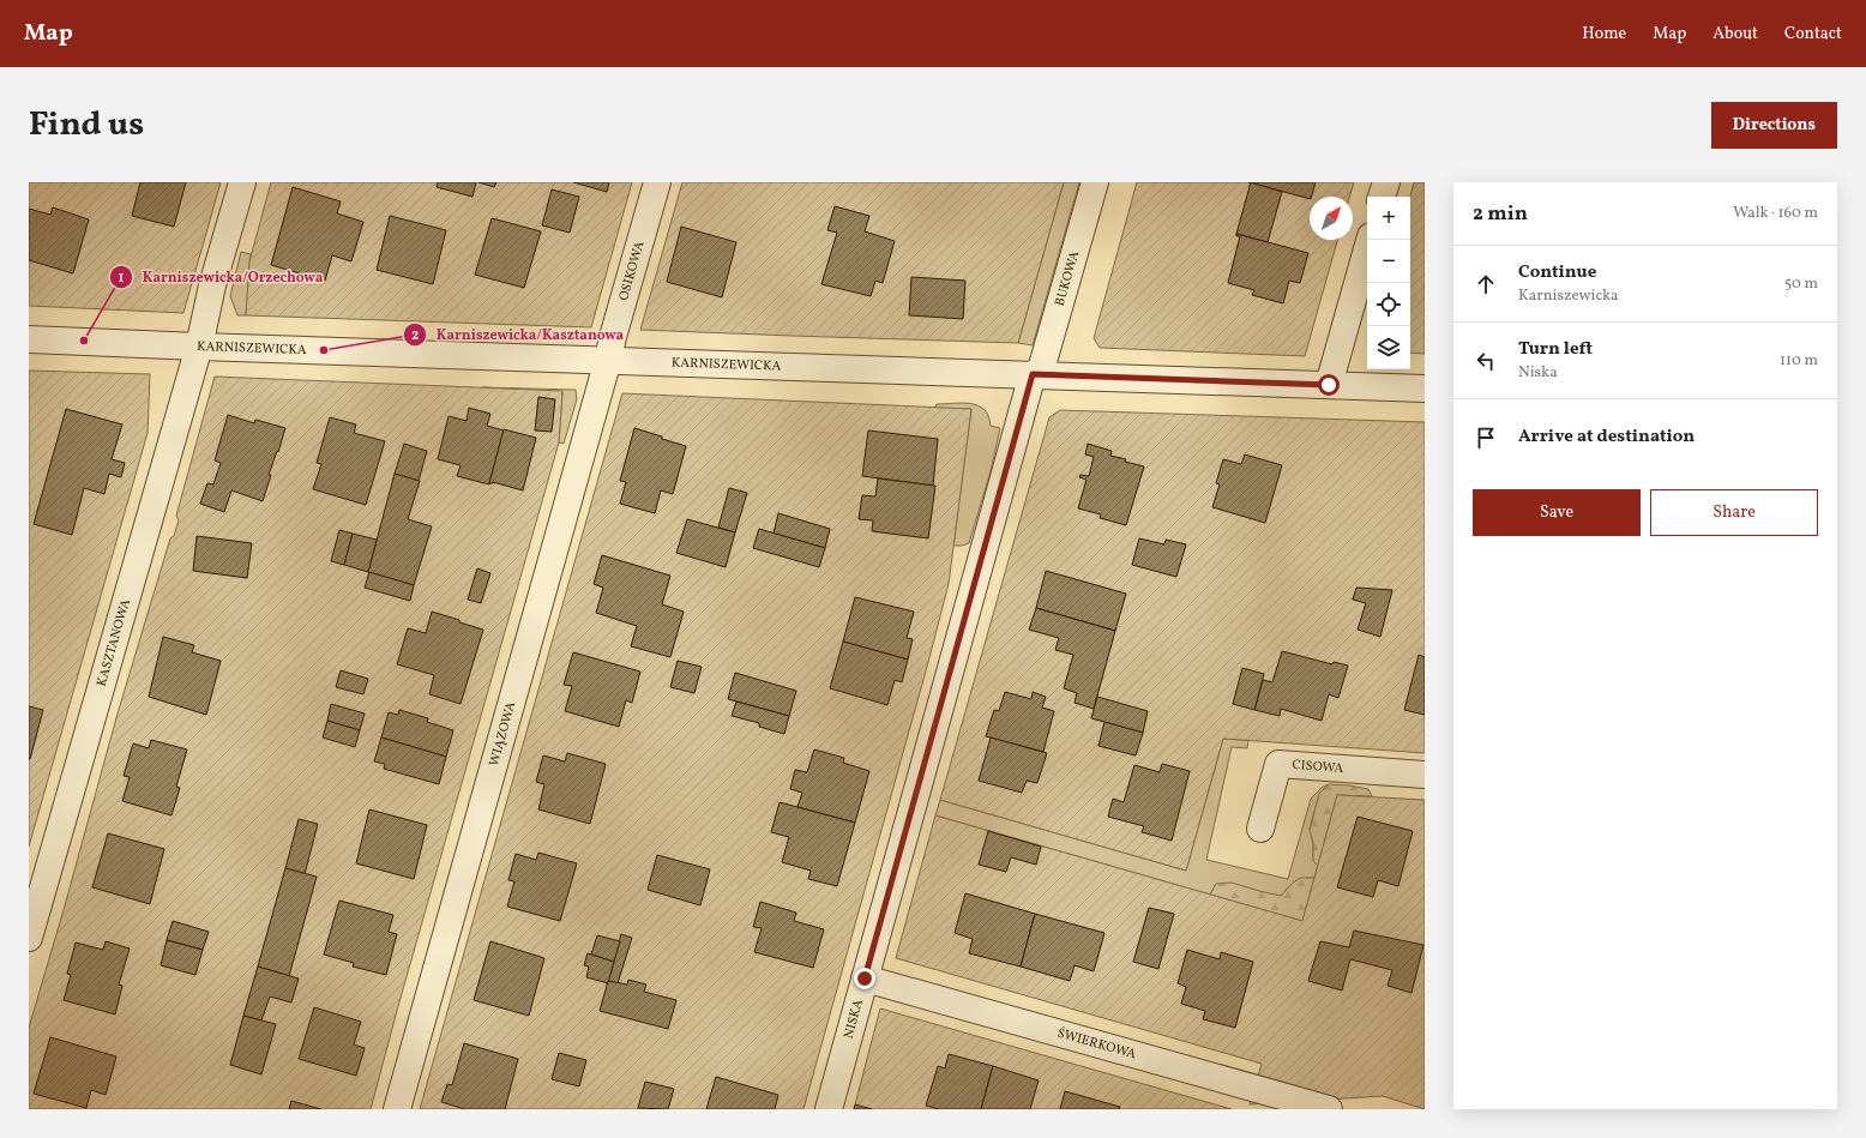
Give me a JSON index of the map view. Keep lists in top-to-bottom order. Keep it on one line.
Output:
{"streets":{"street":["OSIKOWA","BUKOWA","KARNISZEWICKA","KASZTANOWA","WIĄZOWA","CISOWA","NISKA","ŚWIERKOWA"]},"crossings":[["OSIKOWA","KARNISZEWICKA"],["OSIKOWA","WIĄZOWA"],["BUKOWA","KARNISZEWICKA"],["BUKOWA","NISKA"],["KARNISZEWICKA","KASZTANOWA"],["KARNISZEWICKA","WIĄZOWA"],["KARNISZEWICKA","NISKA"],["NISKA","ŚWIERKOWA"]],"places":["Karniszewicka/Orzechowa","Karniszewicka/Kasztanowa"],"north":"top right","page":{"header":"Map","nav":["Home","Map","About","Contact"],"title":"Find us","buttons":["Directions",["Save","Share"]],"heading":["2 min","Walk · 160 m"],"map_buttons":["+","−"],"list":[["Continue","Karniszewicka","50 m"],["Turn left","Niska","110 m"],"Arrive at destination"]}}
